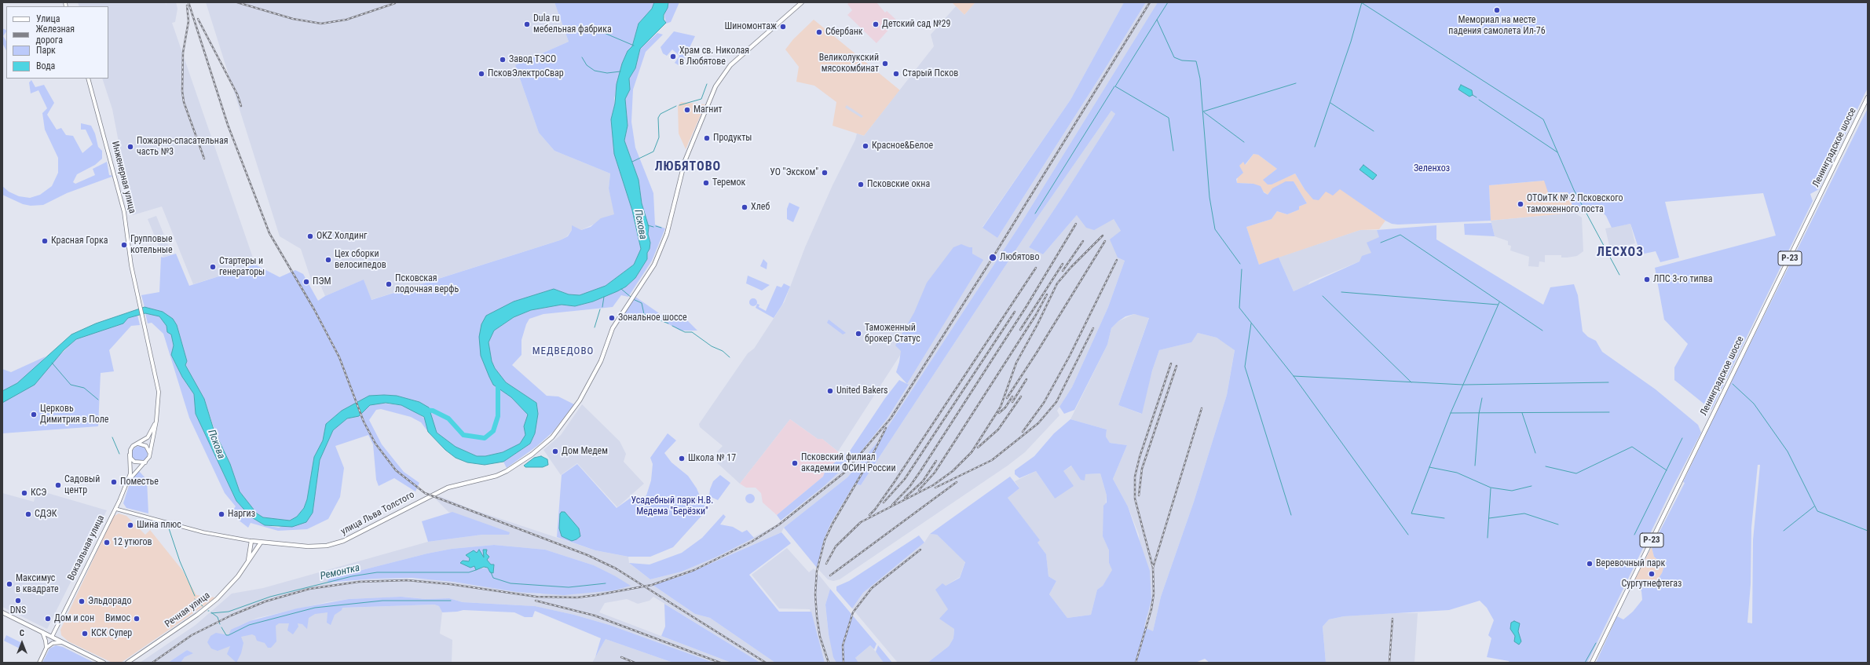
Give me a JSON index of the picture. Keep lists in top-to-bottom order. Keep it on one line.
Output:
{"streets":{"main road":["Ленинградское шоссе","Инженерная улица","Р-23","улица Льва Толстого","Вокзальная улица","Речная улица"]},"crossings":[["Инженерная улица","Вокзальная улица"],["улица Льва Толстого","Вокзальная улица"],["улица Льва Толстого","Речная улица"]],"districts":["ЛЮБЯТОВО","ЛЕСХОЗ","МЕДВЕДОВО"],"water":["Пскова","Ремонтка"],"parks":["Зеленхоз","Усадебный парк Н.В. Медема \"Берёзки\""],"places":["Мемориал на месте падения самолета Ил-76","Dula ru мебельная фабрика","Детский сад №29","Шиномонтаж","Сбербанк","Храм св. Николая в Любятове","Завод ТЭСО","Великолукский мясокомбинат","ПсковЭлектроСвар","Старый Псков","Магнит","Продукты","Красное&Белое","Пожарно-спасательная часть №3","УО \"Экском\"","Теремок","Псковские окна","ОТОиТК № 2 Псковского таможенного поста","Хлеб","OKZ Холдинг","Красная Горка","Групповые котельные","Любятово","Цех сборки велосипедов","Стартеры и генераторы","ЛПС 3-го типва","ПЭМ","Псковская лодочная верфь","Зональное шоссе","Таможенный брокер Статус","United Bakers","Церковь Димитрия в Поле","Дом Медем","Школа № 17","Псковский филиал академии ФСИН России","Поместье","Садовый центр","КСЭ","СДЭК","Наргиз","Шина плюс","12 утюгов","Веревочный парк","Сургутнефтегаз","Максимус в квадрате","DNS","Эльдорадо","Дом и сон","Вимос","КСК Супер"],"legend":["Улица","Железная дорога","Парк","Вода"],"north":"top"}
